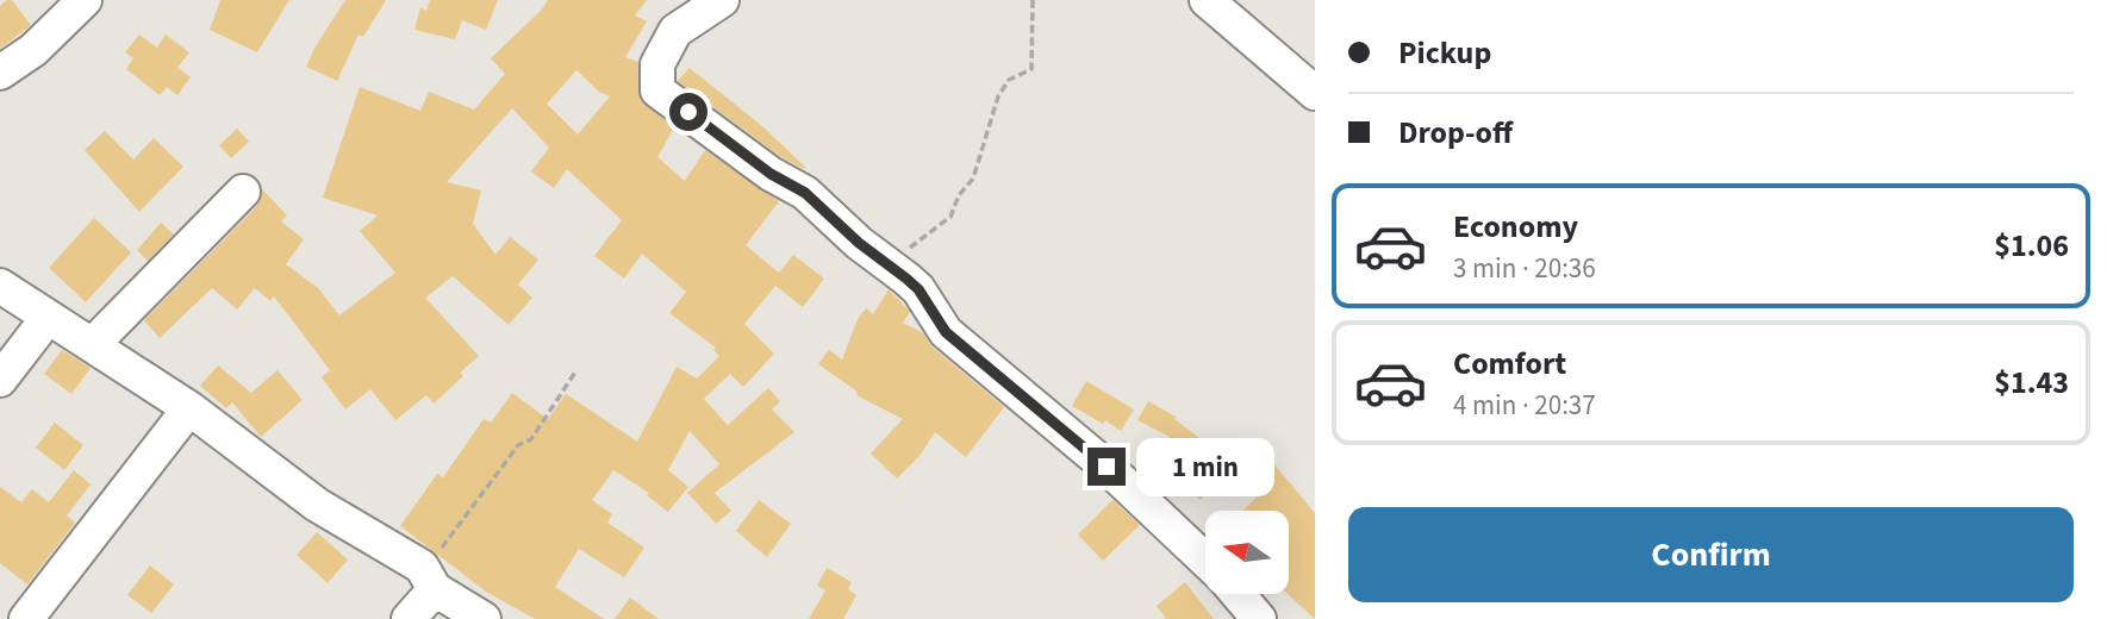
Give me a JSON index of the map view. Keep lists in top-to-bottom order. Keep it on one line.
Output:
{"north":"left","page":{"banner":["Pickup","Drop-off"],"list":[{"name":"Economy","note":"3 min · 20:36","value":"$1.06"},{"name":"Comfort","note":"4 min · 20:37","value":"$1.43"}],"bubble":"1 min","buttons":"Confirm"}}
